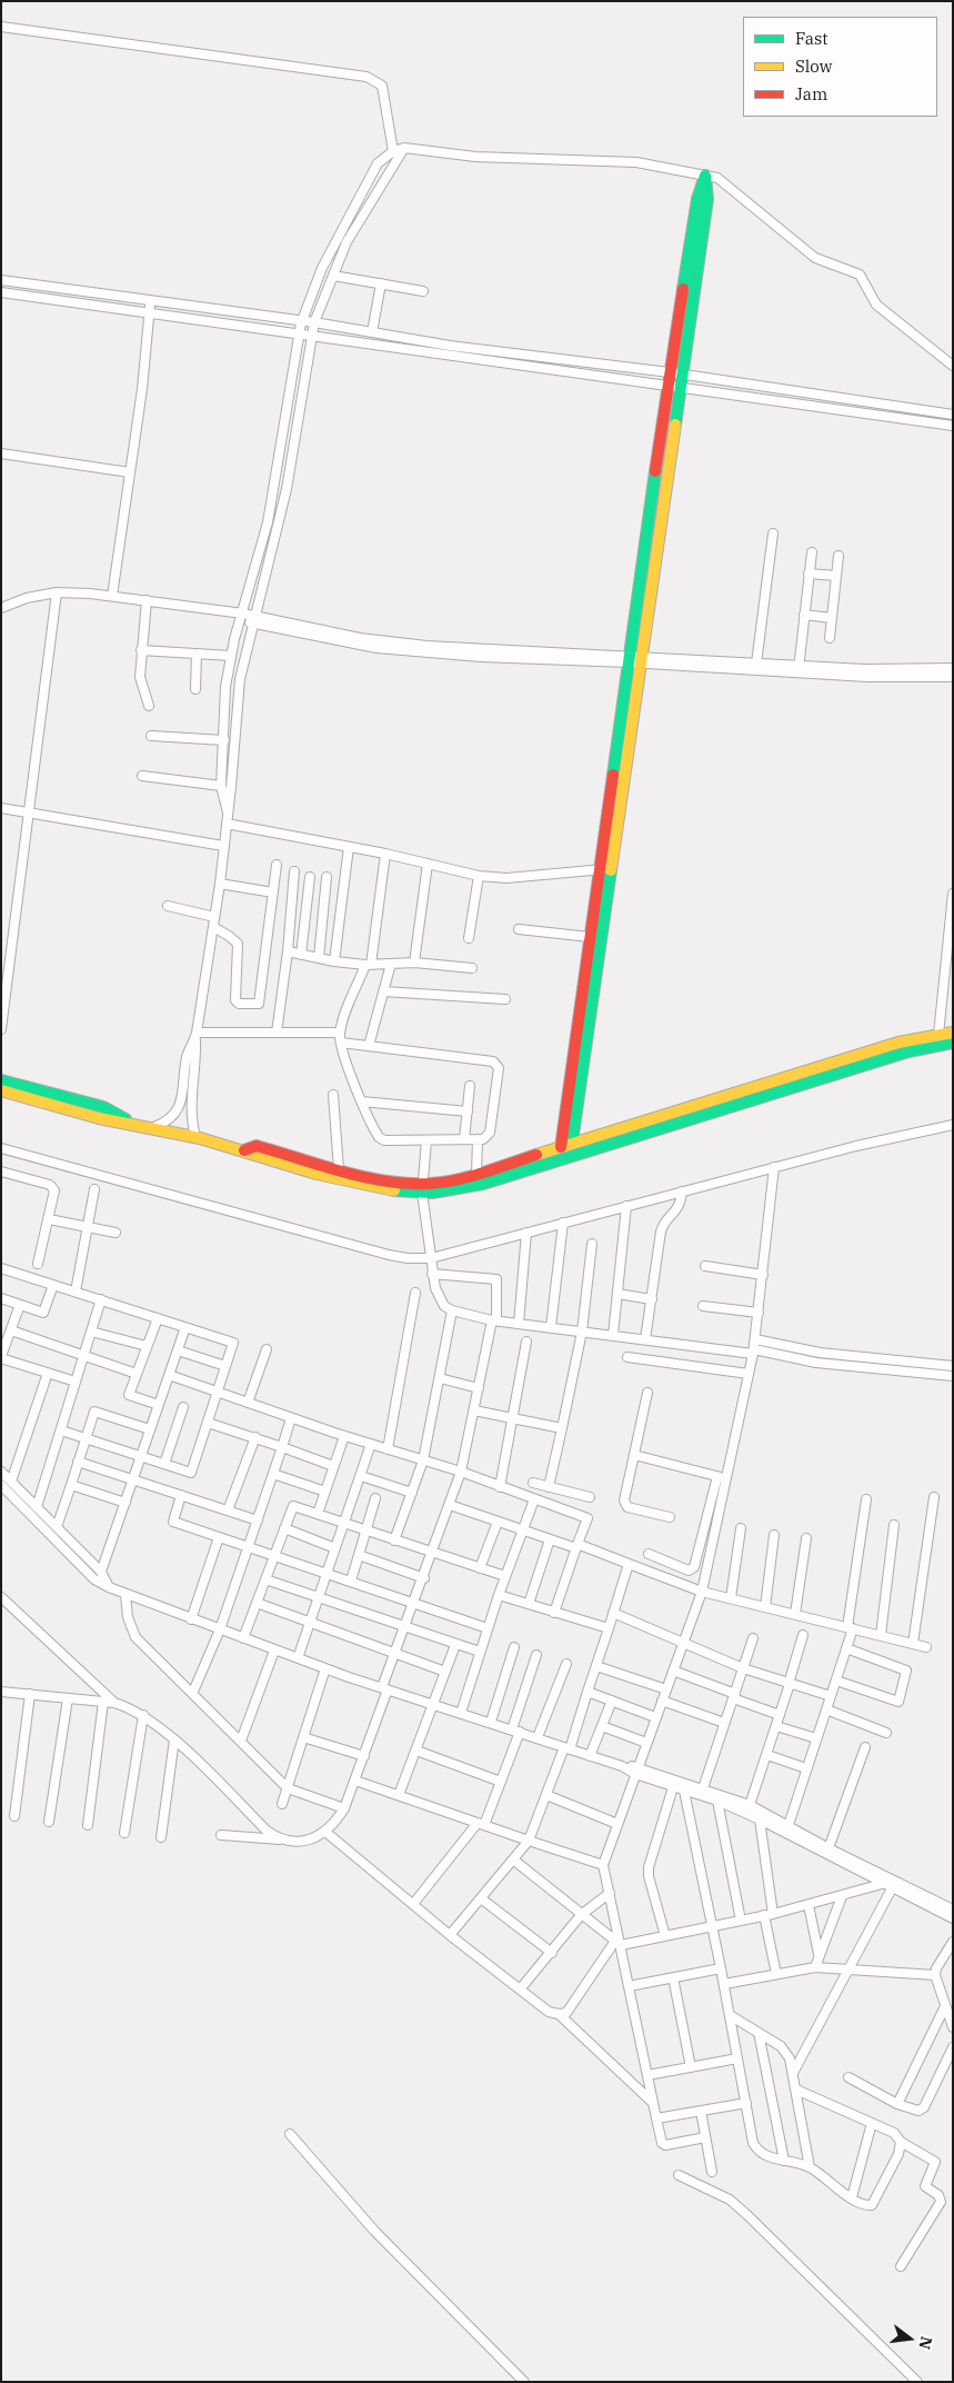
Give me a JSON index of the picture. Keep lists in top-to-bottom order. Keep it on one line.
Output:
{"legend":["Fast","Slow","Jam"],"north":"right"}
